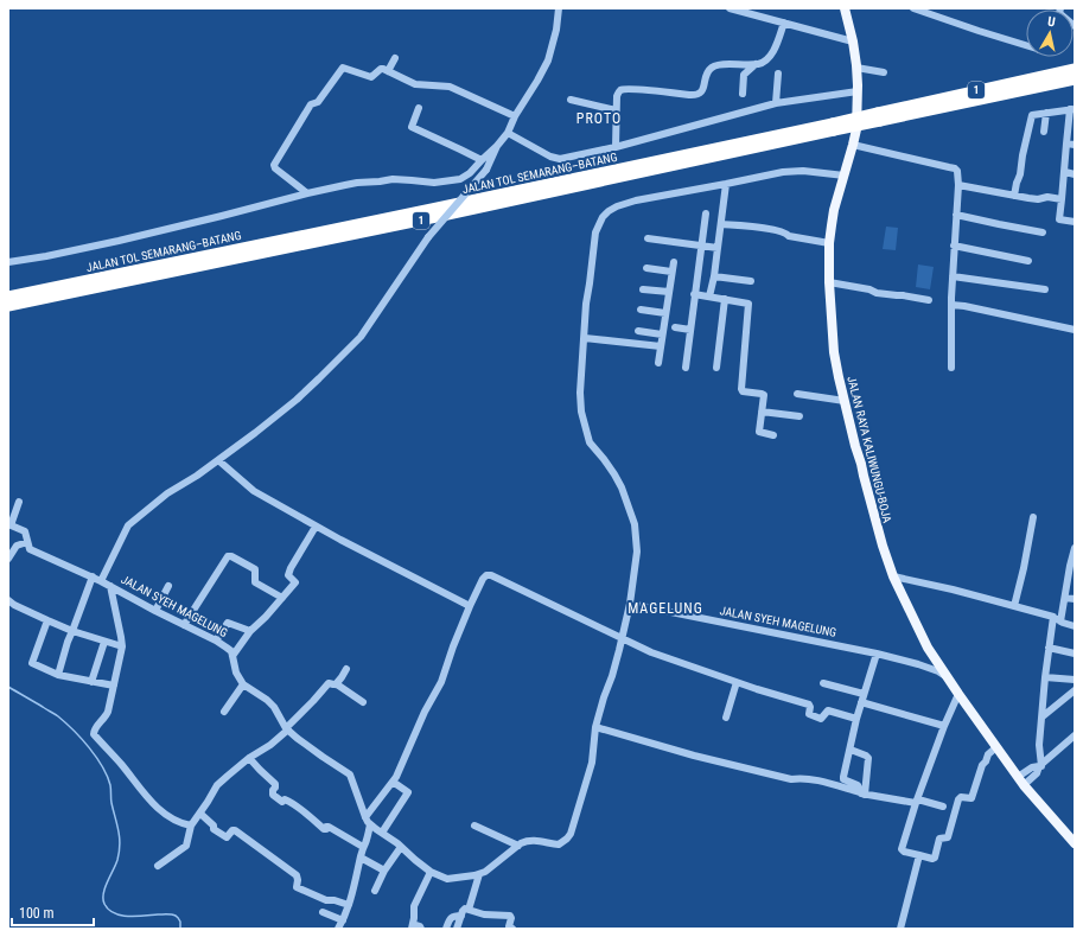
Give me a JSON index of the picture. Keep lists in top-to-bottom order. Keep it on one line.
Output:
{"streets":{"highway":["1","JALAN TOL SEMARANG–BATANG"],"main road":["JALAN RAYA KALIWUNGU-BOJA"],"street":["JALAN SYEH MAGELUNG"]},"crossings":[["JALAN RAYA KALIWUNGU-BOJA","JALAN SYEH MAGELUNG"]],"districts":["PROTO","MAGELUNG"],"scale_bar":"100 m","north":"top"}
